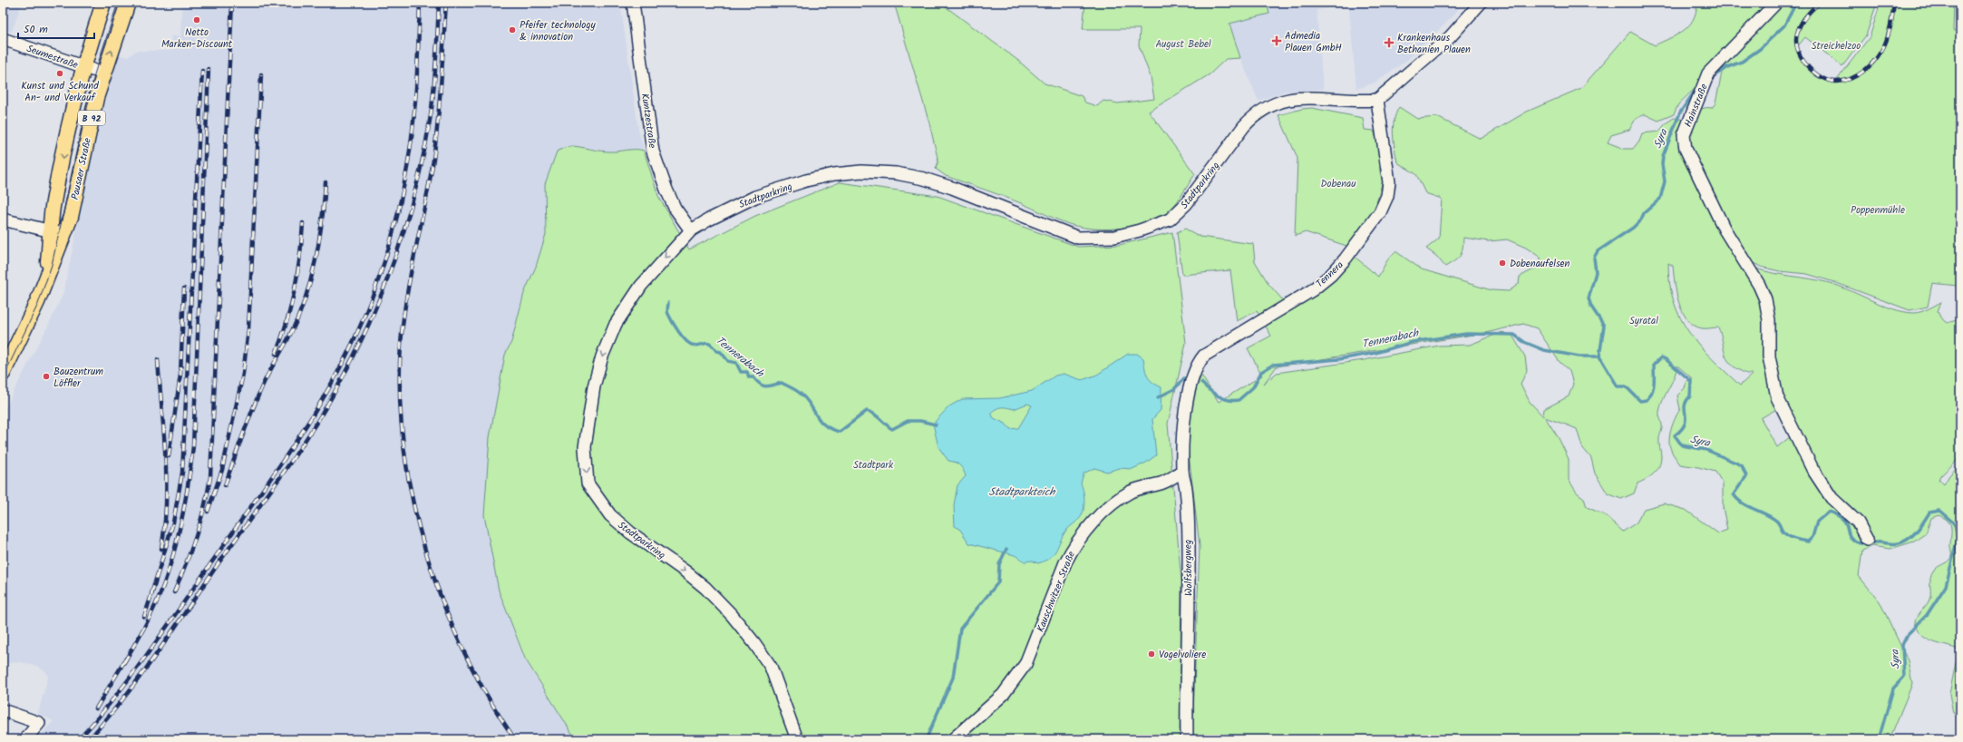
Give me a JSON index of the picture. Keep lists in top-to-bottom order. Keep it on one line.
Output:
{"streets":{"main road":["B 92","Pausaer Straße"],"street":["Seumestraße","Hainstraße","Kuntzestraße","Stadtparkring","Tennera","Wolfsbergweg","Kauschwitzer Straße"]},"crossings":[["Seumestraße","Pausaer Straße"],["Kuntzestraße","Stadtparkring"],["Stadtparkring","Tennera"],["Tennera","Wolfsbergweg"],["Wolfsbergweg","Kauschwitzer Straße"]],"one_way":["Stadtparkring"],"water":["Syra","Tennerabach","Stadtparkteich"],"parks":["August Bebel","Streichelzoo","Dobenau","Poppenmühle","Syratal","Stadtpark"],"places":{"other":["Netto Marken-Discount","Pfeifer technology & innovation","Kunst und Schund An- und Verkauf","Dobenaufelsen","Bauzentrum Löffler","Vogelvoliere"],"health":["Admedia Plauen GmbH","Krankenhaus Bethanien Plauen"]},"scale_bar":"50 m"}
